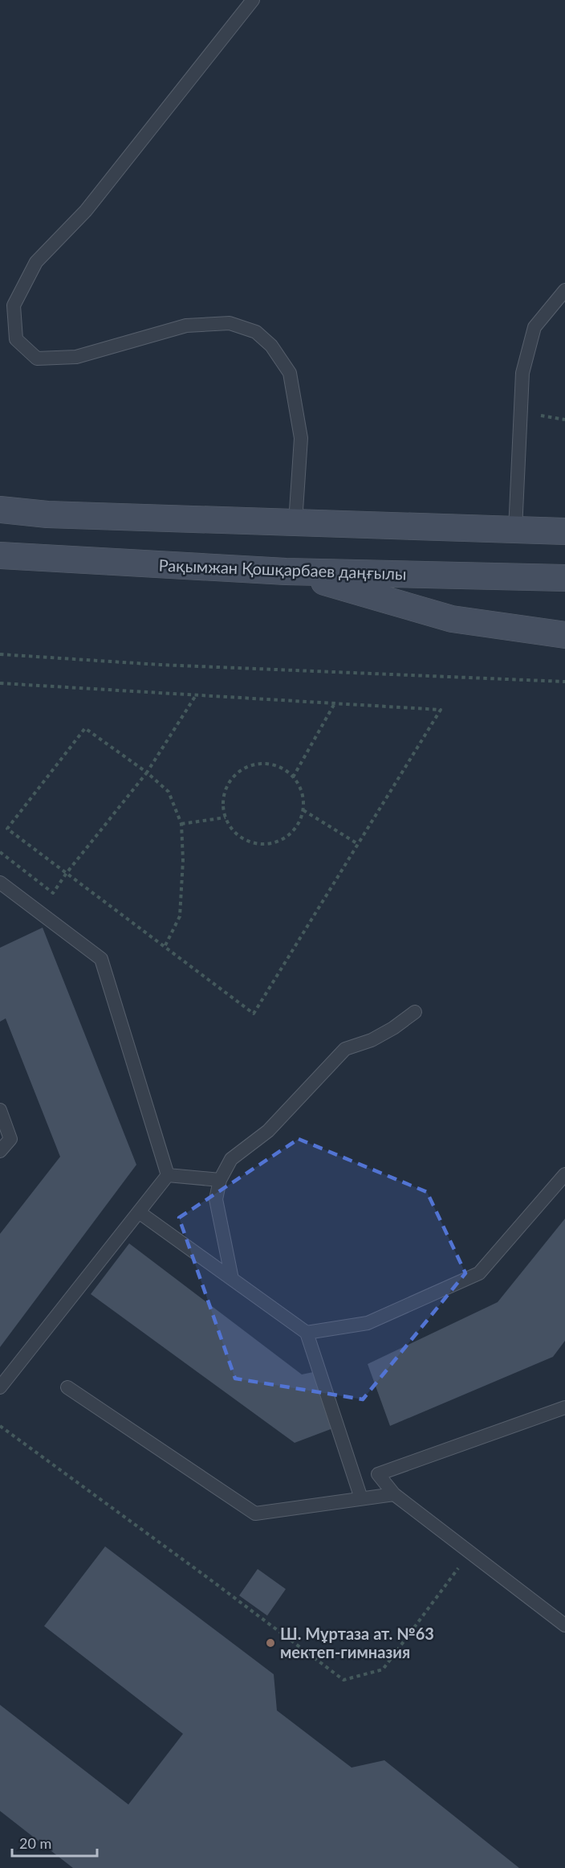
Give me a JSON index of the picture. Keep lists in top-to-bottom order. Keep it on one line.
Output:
{"streets":{"main road":["Рақымжан Қошқарбаев даңғылы"]},"places":["Ш. Мұртаза ат. №63 мектеп-гимназия"],"scale_bar":"20 m"}
